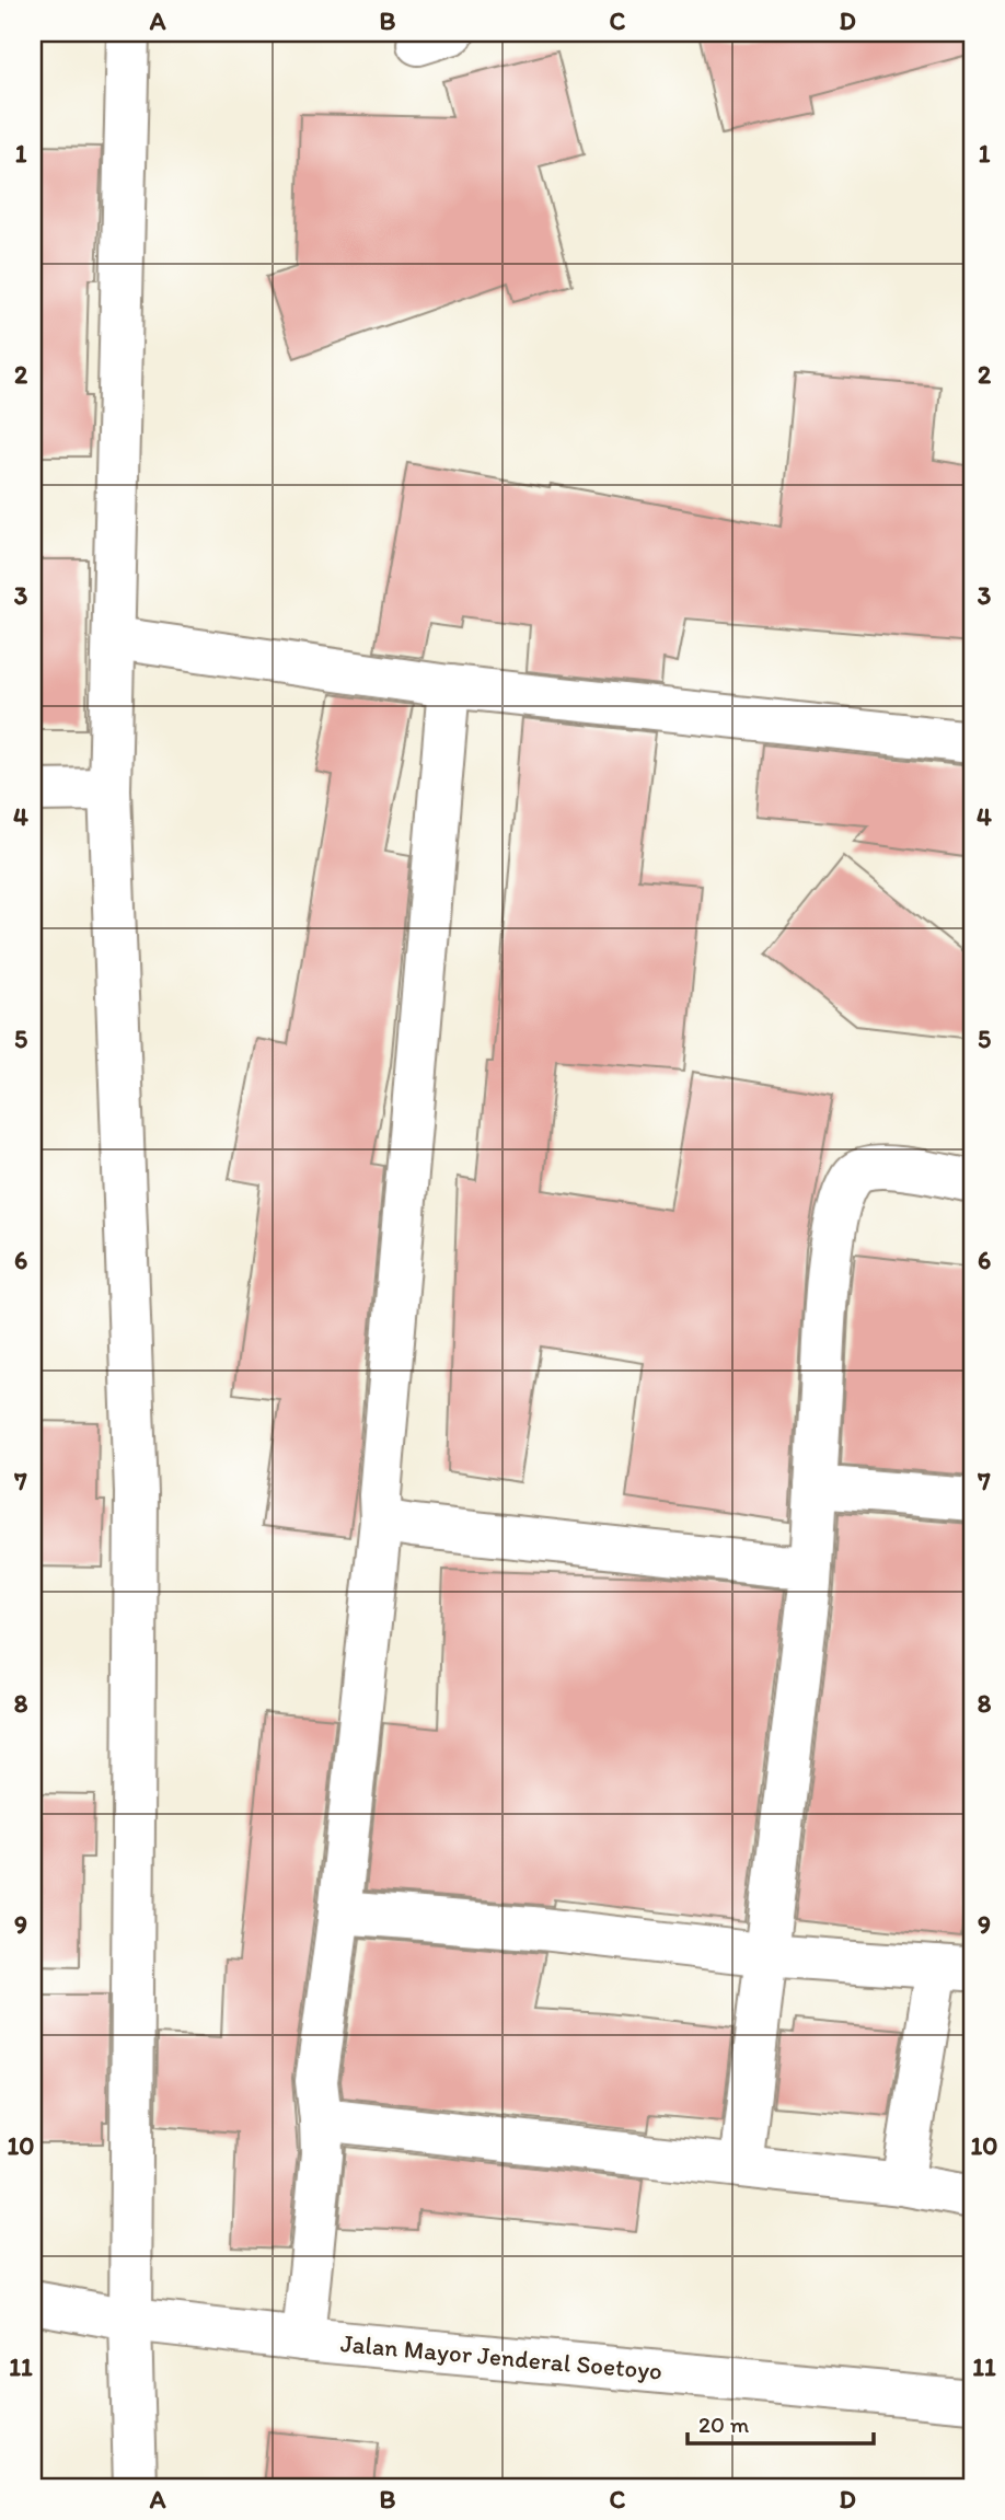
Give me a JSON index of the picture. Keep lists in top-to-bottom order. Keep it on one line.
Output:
{"streets":{"street":["Jalan Mayor Jenderal Soetoyo"]},"scale_bar":"20 m","grid":{"columns":["A","B","C","D"],"rows":["1","2","3","4","5","6","7","8","9","10","11"]}}
